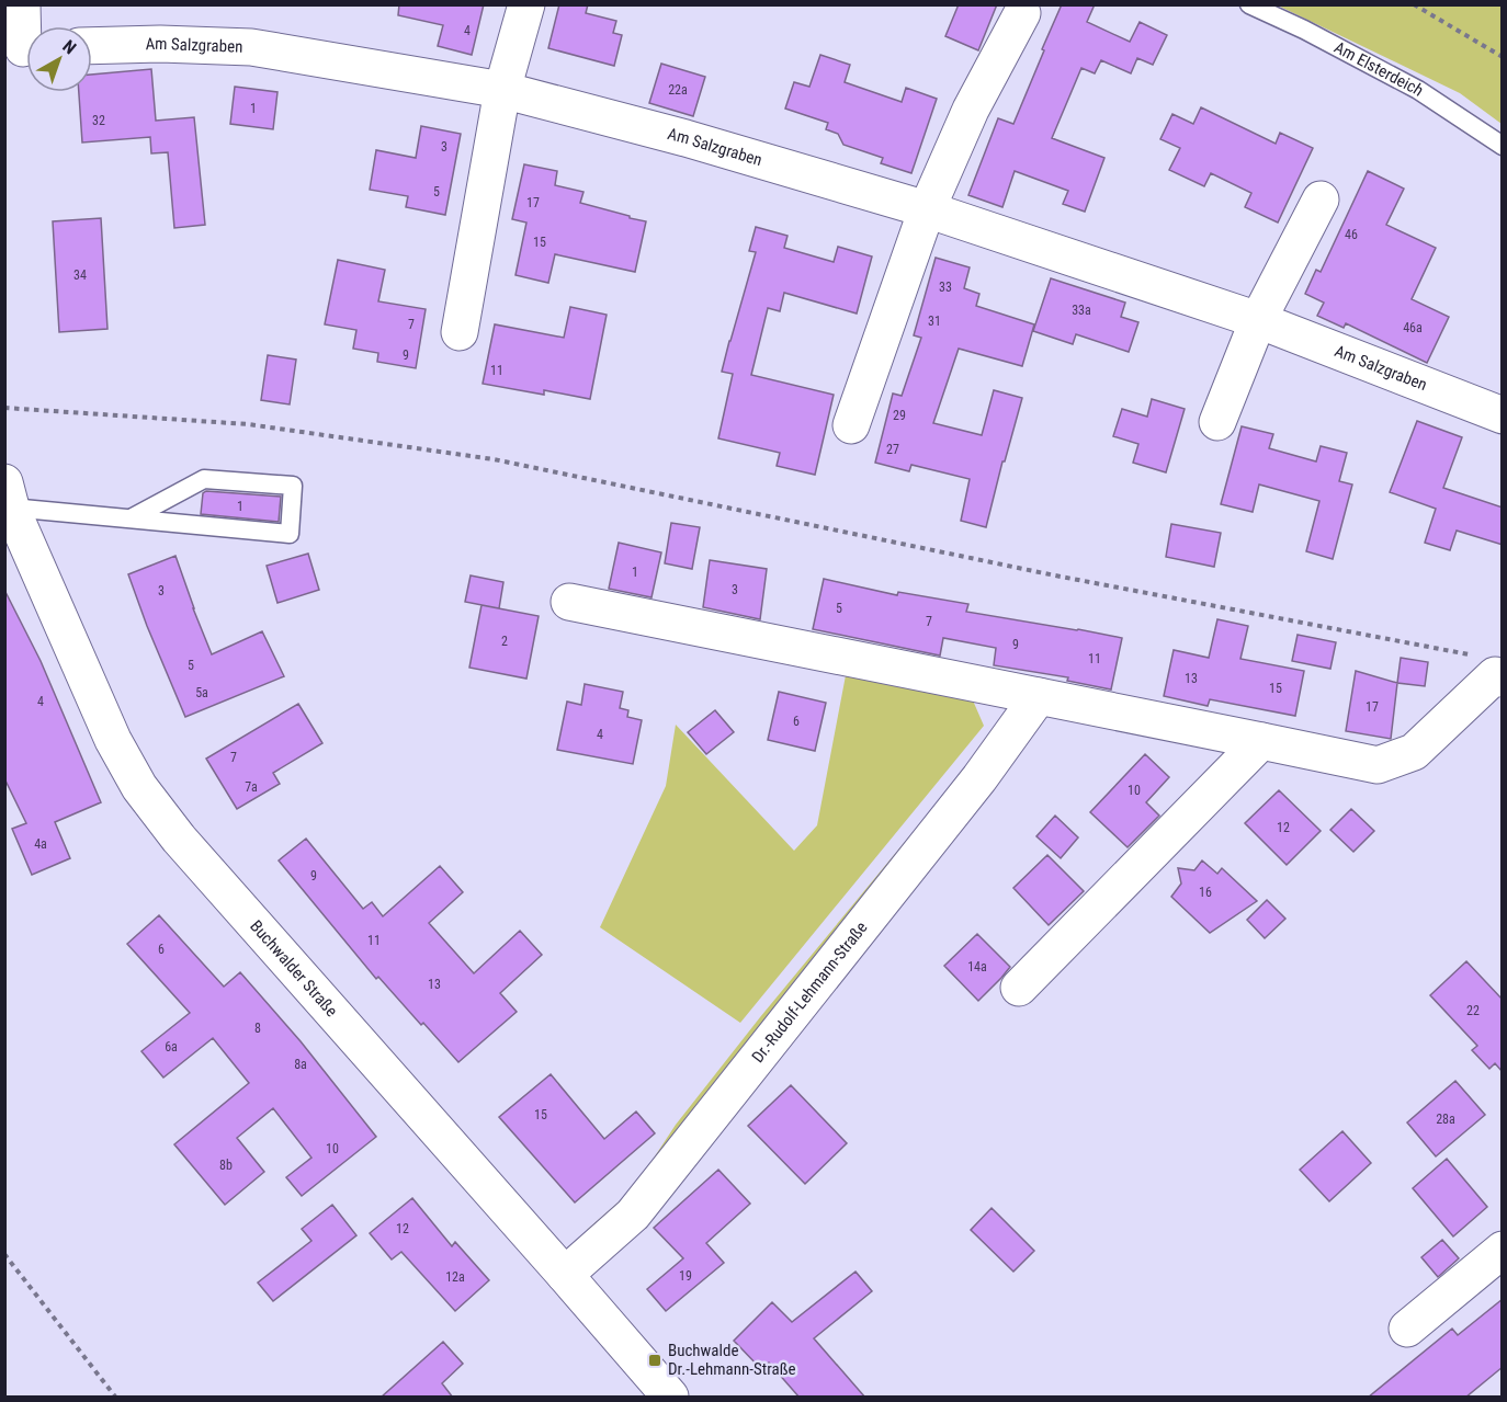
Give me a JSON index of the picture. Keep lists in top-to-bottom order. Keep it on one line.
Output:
{"streets":{"street":["Am Salzgraben","Buchwalder Straße","Dr.-Rudolf-Lehmann-Straße"],"lane":["Am Elsterdeich"]},"crossings":[["Buchwalder Straße","Dr.-Rudolf-Lehmann-Straße"]],"places":{"transit":["Buchwalde Dr.-Lehmann-Straße"]},"house_numbers":["4","22a","1","32","3","5","17","46","15","34","33","33a","31","7","46a","9","11","29","27","1","1","3","3","5","7","2","9","11","5","13","15","5a","4","17","6","4","7","7a","10","12","4a","9","16","11","6","14a","13","22","8","6a","8a","15","28a","10","8b","12","19","12a"],"north":"top right"}
